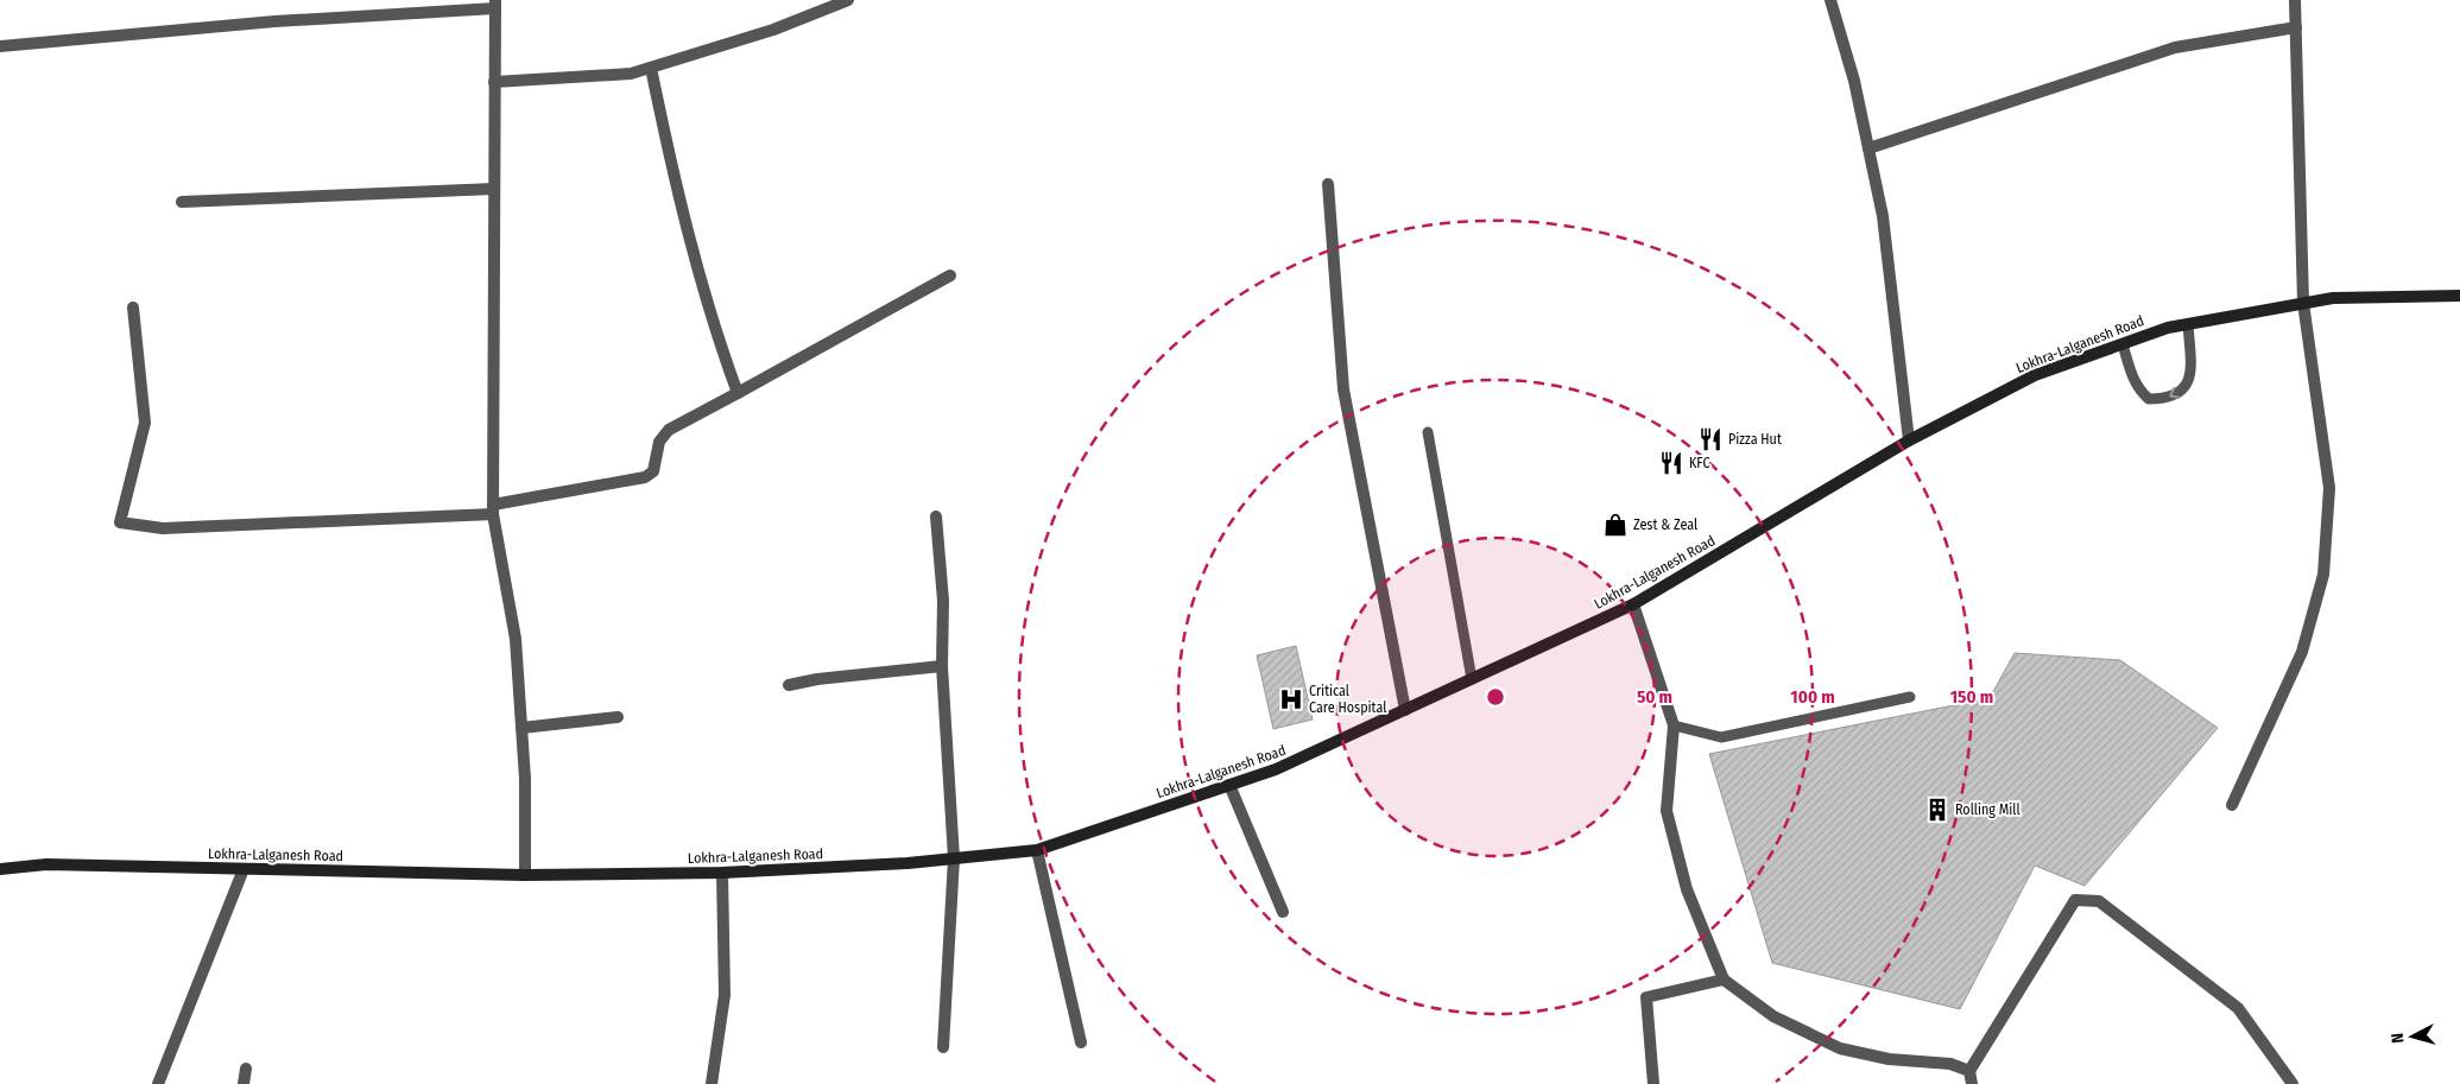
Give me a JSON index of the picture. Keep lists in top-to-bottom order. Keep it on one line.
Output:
{"streets":{"main road":["Lokhra-Lalganesh Road"]},"places":{"restaurant":["Pizza Hut","KFC"],"shop":["Zest & Zeal"],"hospital":["Critical Care Hospital"],"building":["Rolling Mill"]},"north":"left","rings":["50 m","100 m","150 m"]}
